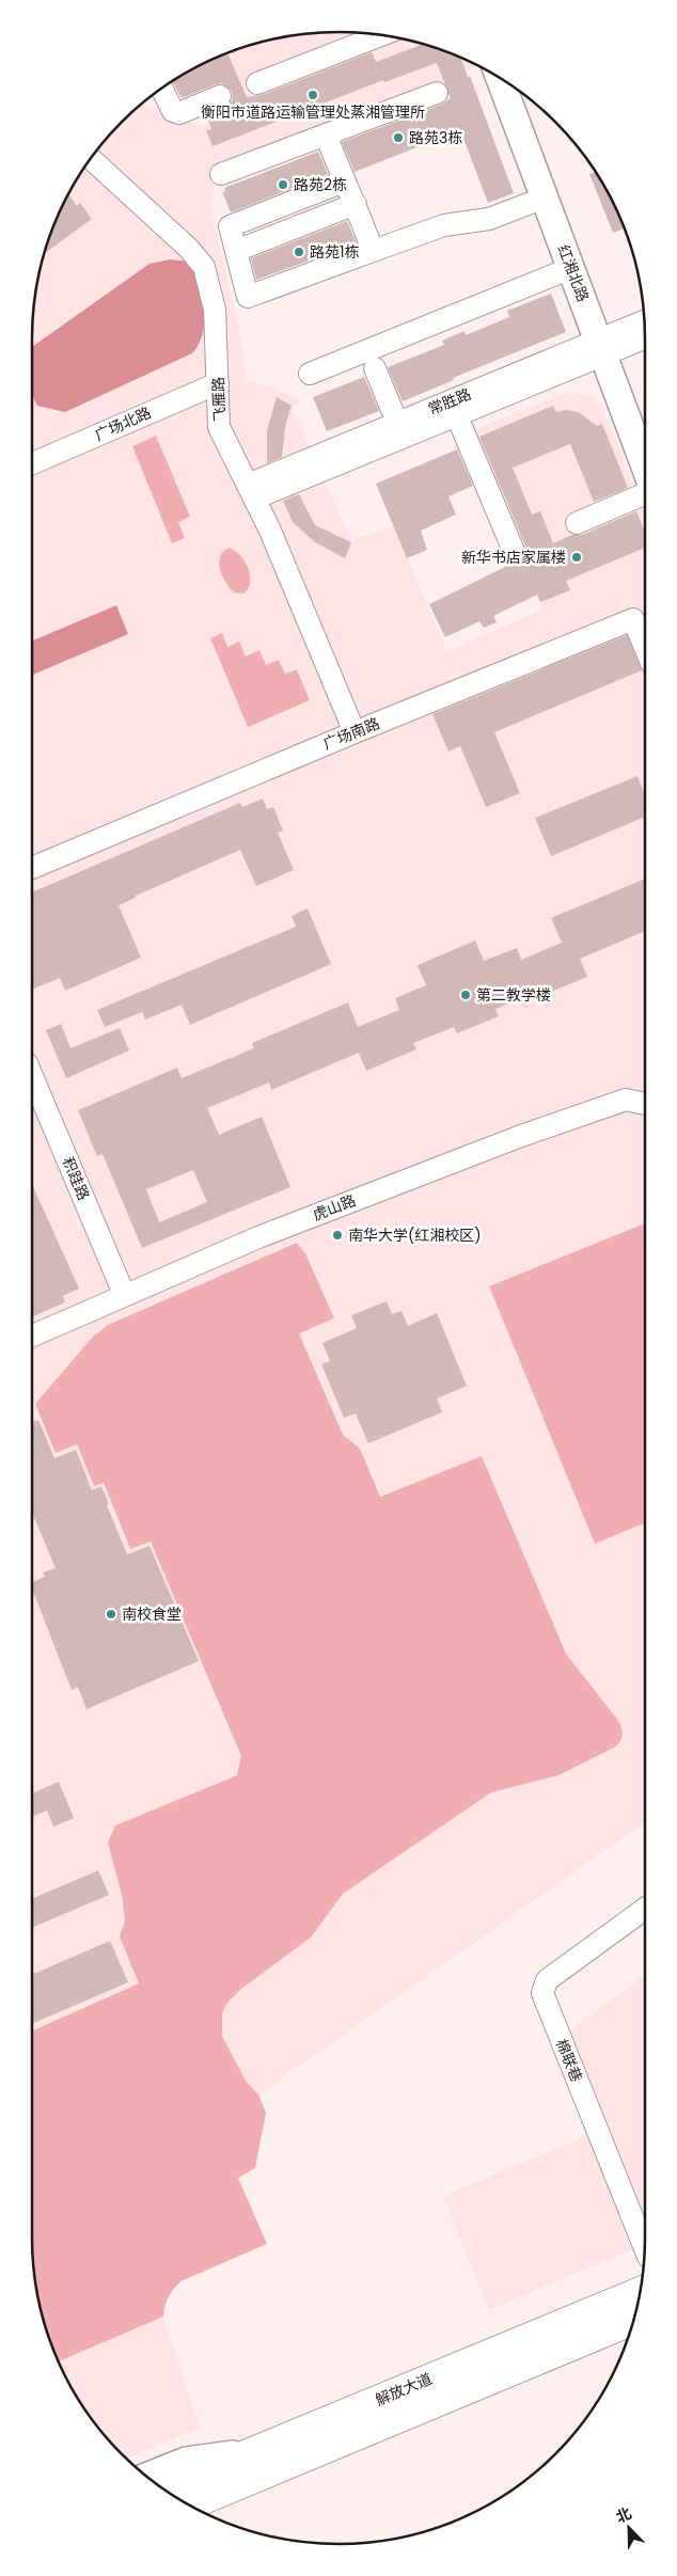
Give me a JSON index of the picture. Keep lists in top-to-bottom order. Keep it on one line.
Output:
{"streets":{"highway":["解放大道"],"main road":["红湘北路"],"street":["飞雁路","常胜路","广场北路","广场南路","积跬路","虎山路","棉联巷"]},"crossings":[["红湘北路","常胜路"],["飞雁路","常胜路"],["飞雁路","广场北路"],["飞雁路","广场南路"],["积跬路","虎山路"]],"places":["衡阳市道路运输管理处蒸湘管理所","路苑3栋","路苑2栋","路苑1栋","新华书店家属楼","第二教学楼","南华大学(红湘校区)","南校食堂"],"north":"top left"}
